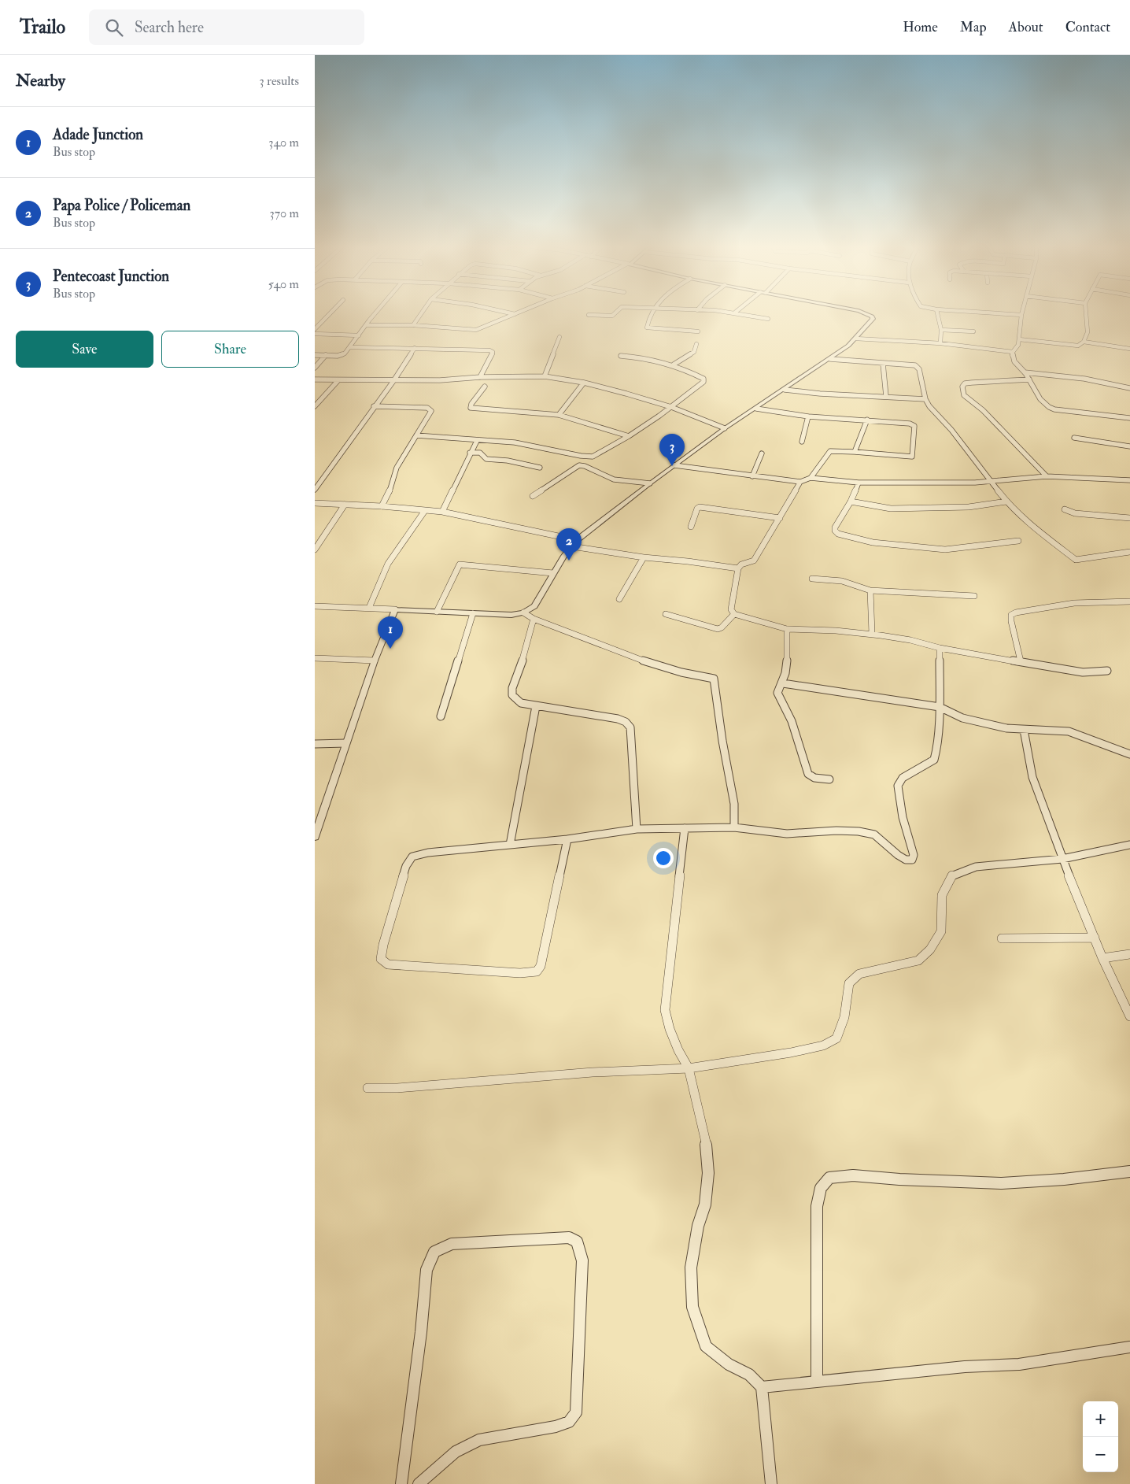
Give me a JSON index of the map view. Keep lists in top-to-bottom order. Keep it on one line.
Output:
{"page":{"header":"Trailo","search":"Search here","nav":["Home","Map","About","Contact"],"heading":["Nearby","3 results"],"list":[{"mark":"1","name":"Adade Junction","note":"Bus stop","value":"340 m"},{"mark":"2","name":"Papa Police / Policeman","note":"Bus stop","value":"370 m"},{"mark":"3","name":"Pentecoast Junction","note":"Bus stop","value":"540 m"}],"buttons":["Save","Share"],"pins":["3","2","1"],"map_buttons":["+","−"]}}
